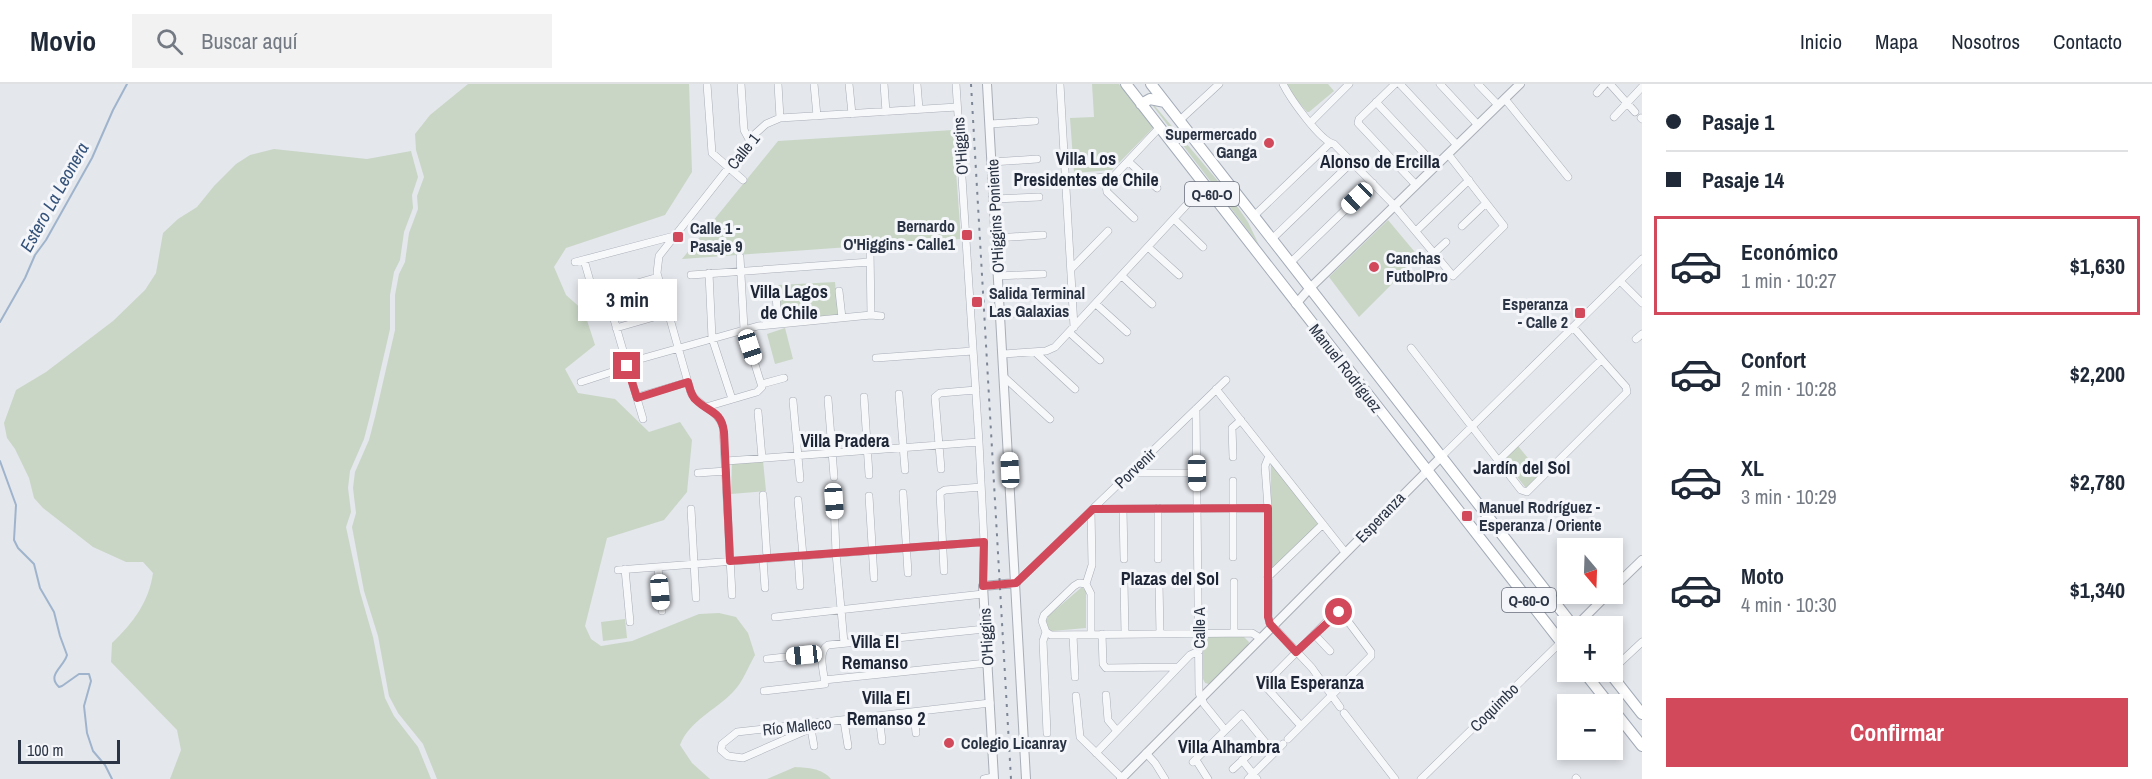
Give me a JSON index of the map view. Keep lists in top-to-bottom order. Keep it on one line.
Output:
{"streets":{"main road":["Q-60-O","Manuel Rodríguez"],"street":["O'Higgins","Calle 1","O'Higgins Poniente","Porvenir","Esperanza","Calle A","Coquimbo","Río Malleco"]},"crossings":[["O'Higgins","Río Malleco"],["O'Higgins Poniente","Porvenir"],["Manuel Rodríguez","Esperanza"],["Porvenir","Calle A"],["Esperanza","Calle A"]],"districts":["Villa Los Presidentes de Chile","Alonso de Ercilla","Villa Lagos de Chile","Villa Pradera","Jardín del Sol","Plazas del Sol","Villa El Remanso","Villa Esperanza","Villa El Remanso 2","Villa Alhambra"],"water":["Estero La Leonera"],"places":{"other":["Supermercado Ganga","Canchas FutbolPro","Colegio Licanray"],"transit":["Bernardo O'Higgins - Calle1","Calle 1 - Pasaje 9","Salida Terminal Las Galaxias","Esperanza - Calle 2","Manuel Rodríguez - Esperanza / Oriente"]},"scale_bar":"100 m","north":"bottom","page":{"header":"Movio","search":"Buscar aquí","nav":["Inicio","Mapa","Nosotros","Contacto"],"banner":["Pasaje 1","Pasaje 14"],"list":[{"name":"Económico","note":"1 min · 10:27","value":"$1,630"},{"name":"Confort","note":"2 min · 10:28","value":"$2,200"},{"name":"XL","note":"3 min · 10:29","value":"$2,780"},{"name":"Moto","note":"4 min · 10:30","value":"$1,340"}],"bubble":"3 min","map_buttons":["+","−"],"buttons":"Confirmar","scale":"100 m"}}
